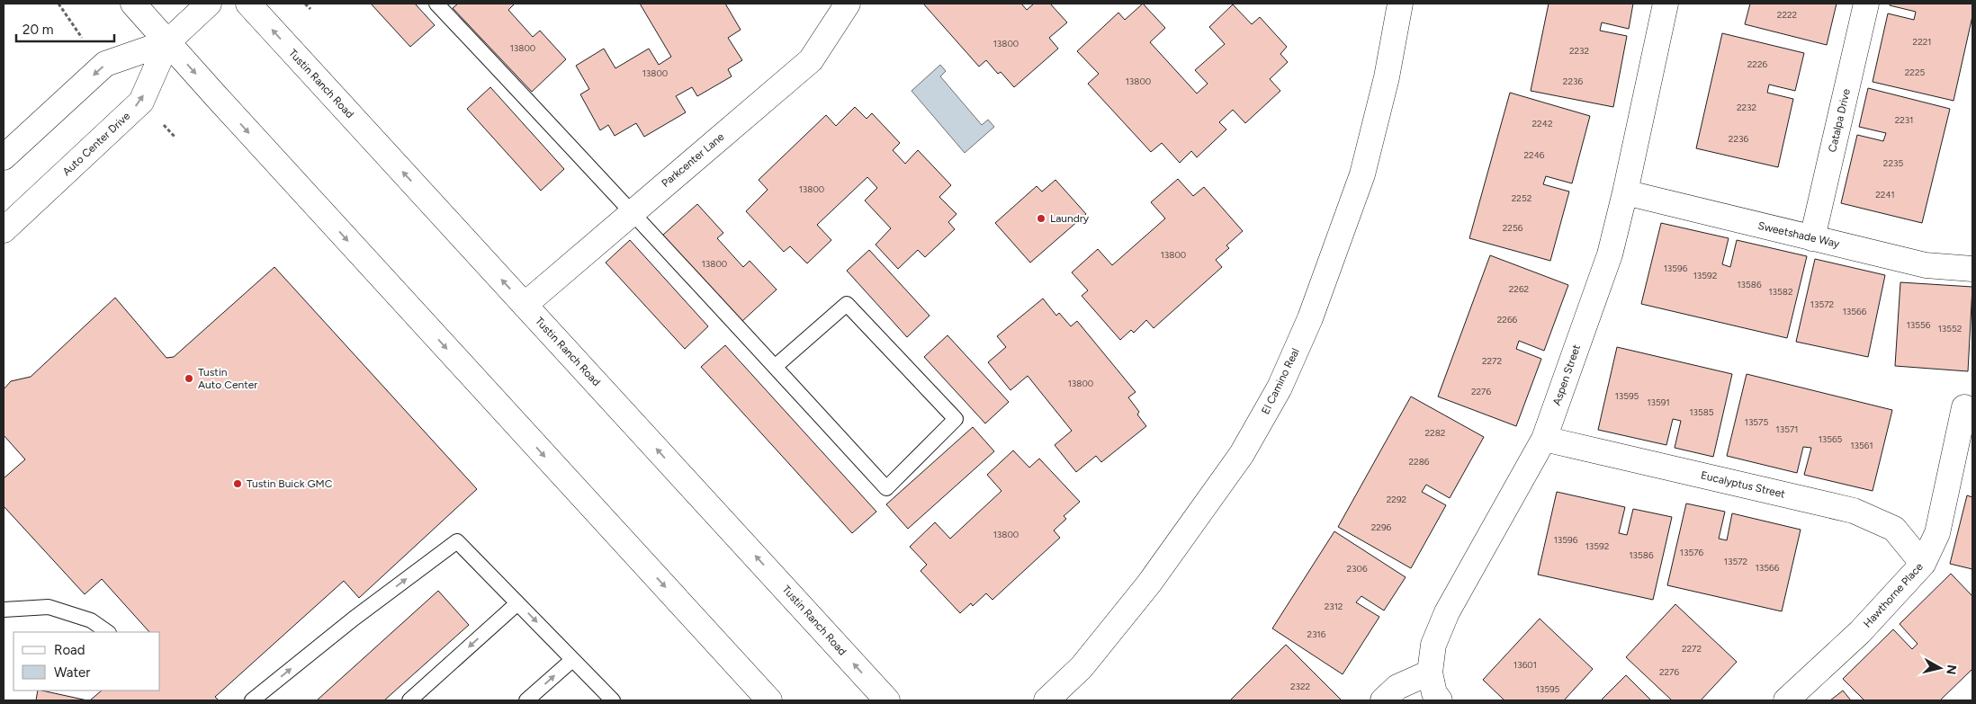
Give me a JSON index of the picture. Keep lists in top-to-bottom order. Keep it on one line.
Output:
{"streets":{"street":["Tustin Ranch Road","Catalpa Drive","Auto Center Drive","Parkcenter Lane","Sweetshade Way","Aspen Street","El Camino Real","Eucalyptus Street","Hawthorne Place"]},"crossings":[["Tustin Ranch Road","Parkcenter Lane"],["Catalpa Drive","Sweetshade Way"],["Sweetshade Way","Aspen Street"],["Aspen Street","Eucalyptus Street"],["Eucalyptus Street","Hawthorne Place"]],"places":["Laundry","Tustin Auto Center","Tustin Buick GMC"],"house_numbers":["2222","2221","13800","13800","2232","2226","2225","13800","13800","2236","2232","2231","2242","2236","2246","2235","13800","2241","2252","2256","13800","13800","13596","13592","13586","2262","13582","13572","13566","2266","13556","13552","2272","13800","2276","13595","13591","13585","13575","13571","2282","13565","13561","2286","2292","2296","13800","13596","13592","13576","13586","13572","13566","2306","2312","2316","2272","13601","2276","2322","13595"],"legend":["Road","Water"],"scale_bar":"20 m","north":"right"}
